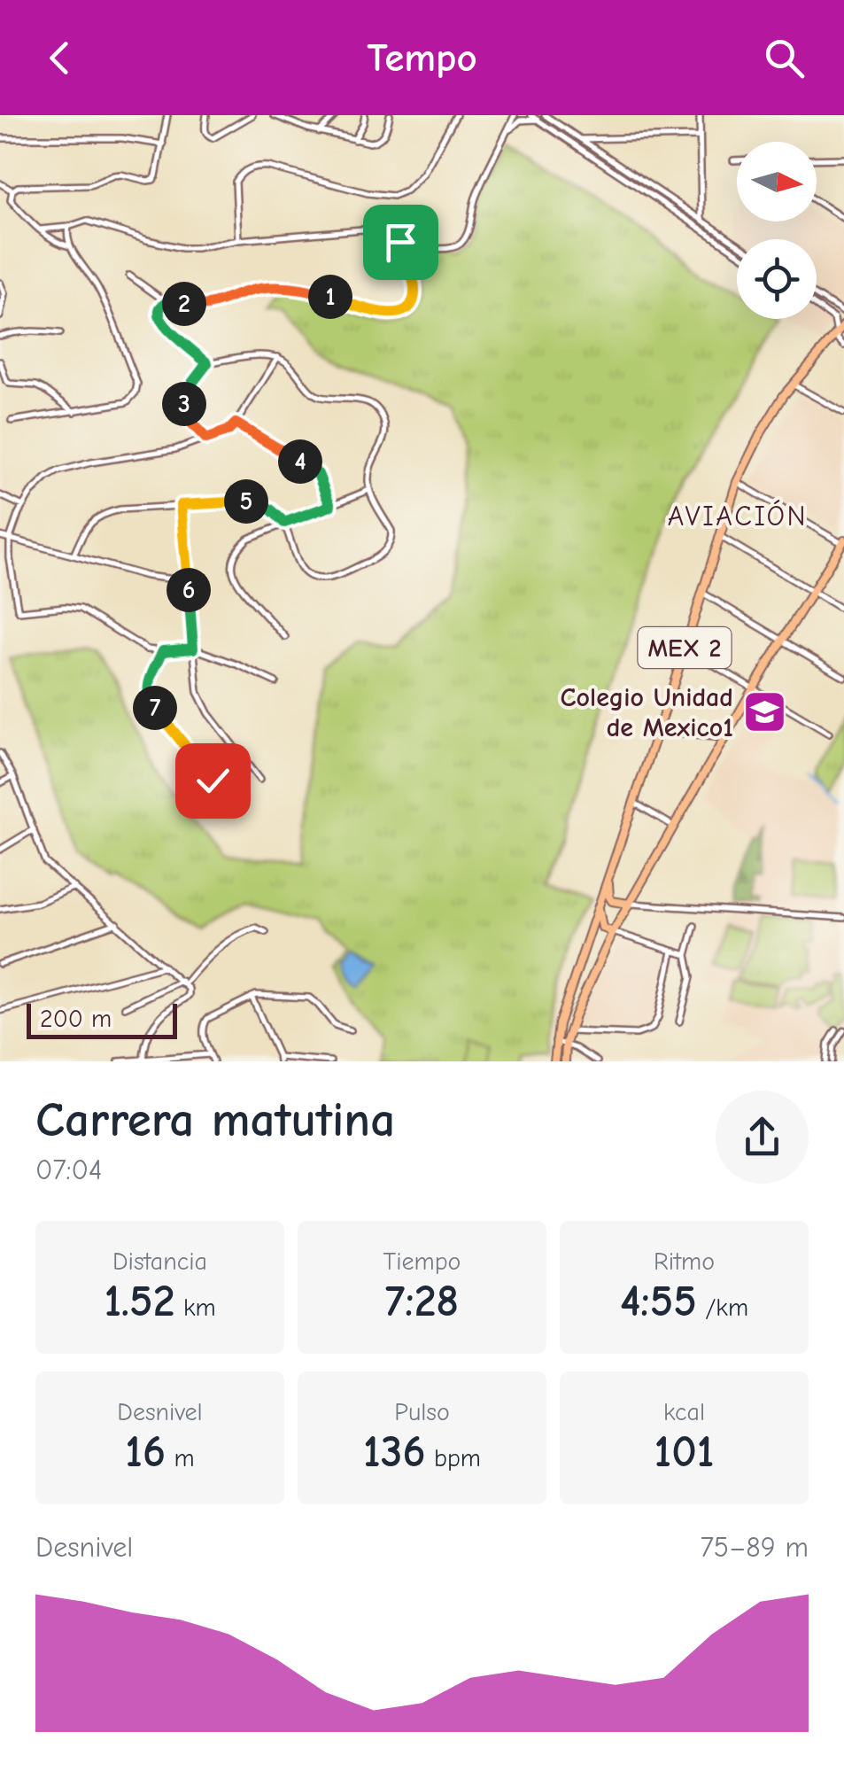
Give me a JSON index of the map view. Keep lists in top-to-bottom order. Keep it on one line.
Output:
{"streets":{"main road":["MEX 2"]},"districts":["AVIACIÓN"],"places":{"school or university":["Colegio Unidad de Mexico1"]},"scale_bar":"200 m","north":"right","page":{"header":"Tempo","pins":["1","2","3","4","5","6","7"],"scale":"200 m","heading":["Carrera matutina","07:04"],"stats":[["Distancia","1.52 km"],["Tiempo","7:28"],["Ritmo","4:55 /km"],["Desnivel","16 m"],["Pulso","136 bpm"],["kcal","101"]],"chart":["Desnivel","75–89 m"]}}
